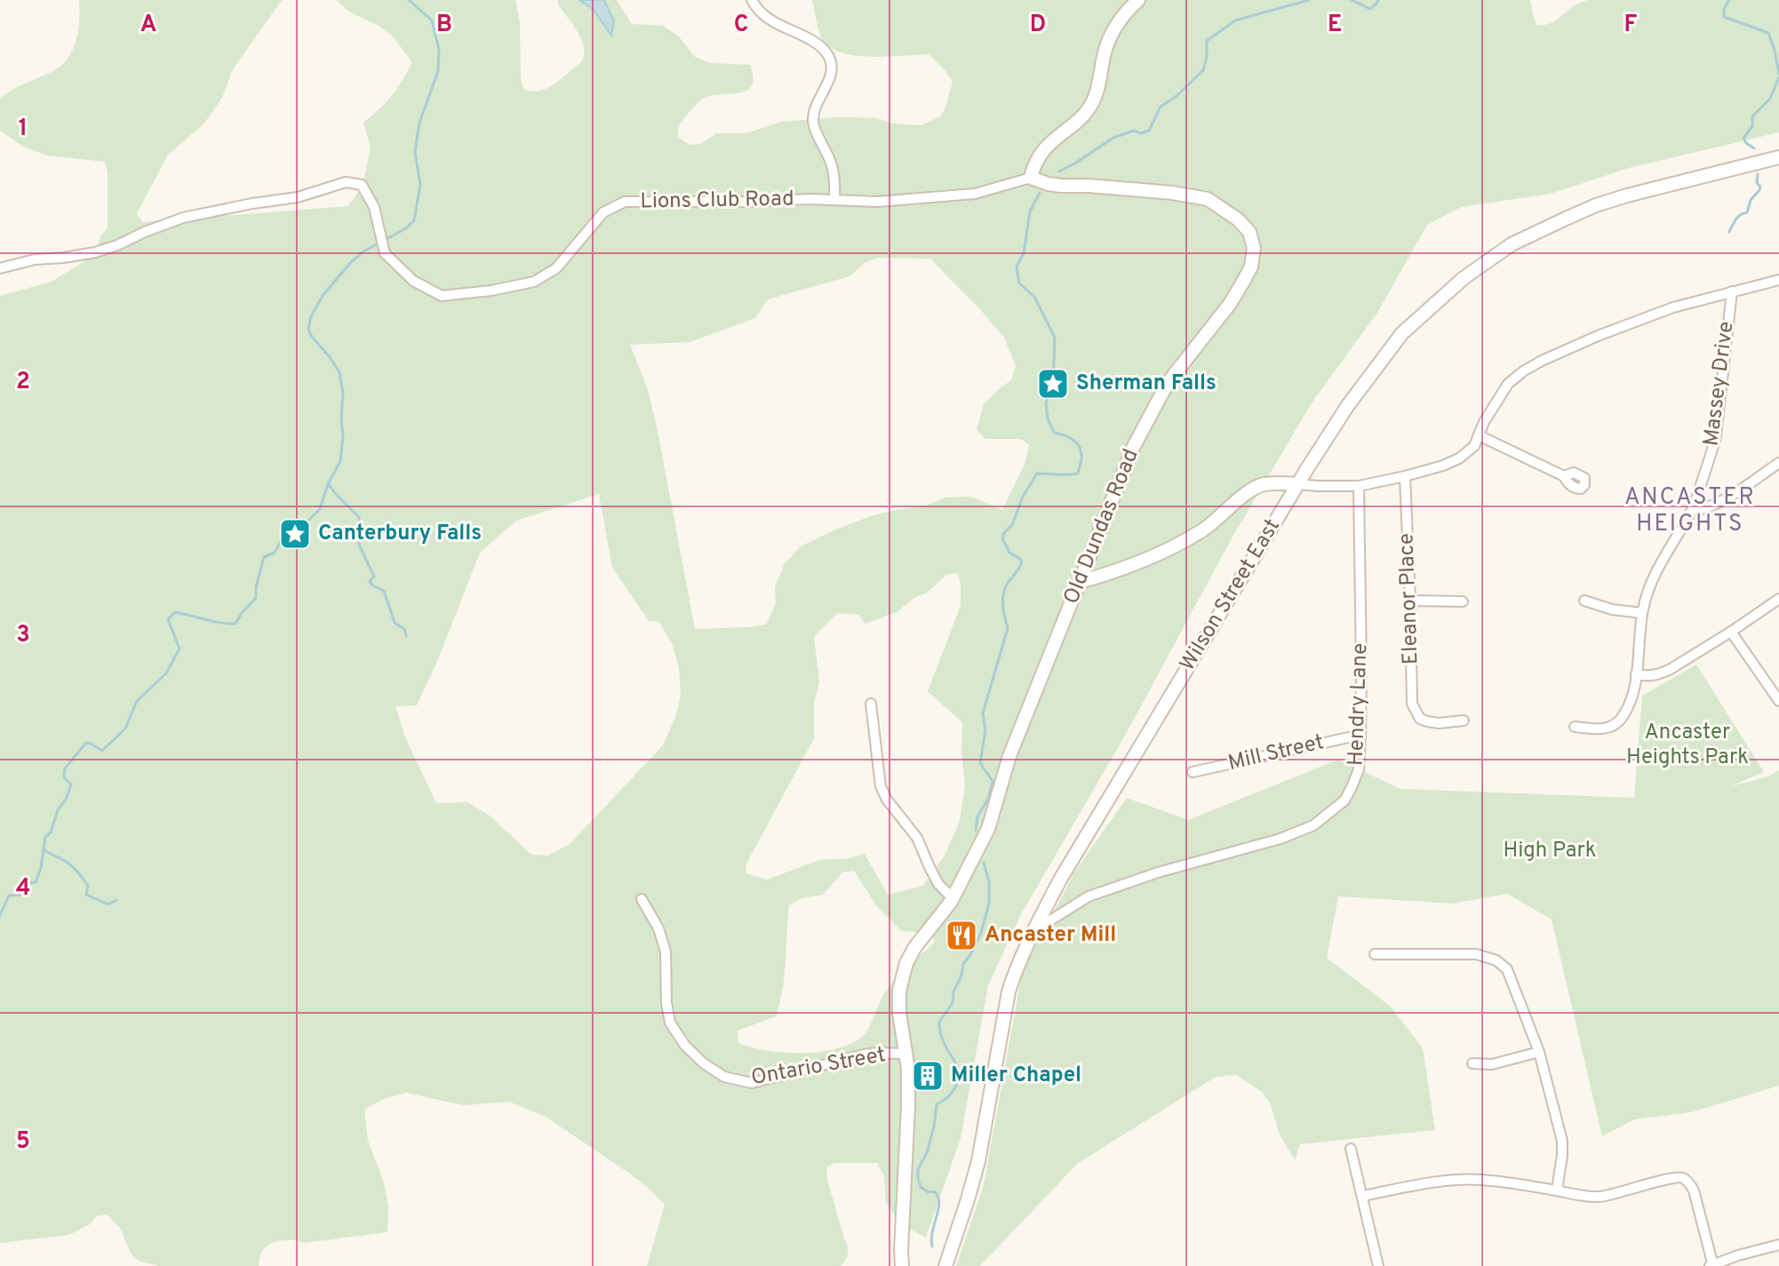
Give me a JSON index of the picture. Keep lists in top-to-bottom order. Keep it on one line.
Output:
{"streets":{"street":["Lions Club Road","Massey Drive","Old Dundas Road","Wilson Street East","Eleanor Place","Hendry Lane","Mill Street","Ontario Street"]},"crossings":[["Lions Club Road","Old Dundas Road"],["Old Dundas Road","Ontario Street"],["Wilson Street East","Hendry Lane"],["Hendry Lane","Mill Street"]],"districts":["ANCASTER HEIGHTS"],"parks":["Ancaster Heights Park","High Park"],"places":{"place":["Sherman Falls","Canterbury Falls"],"restaurant":["Ancaster Mill"],"building":["Miller Chapel"]},"grid":{"columns":["A","B","C","D","E","F"],"rows":["1","2","3","4","5"]}}
